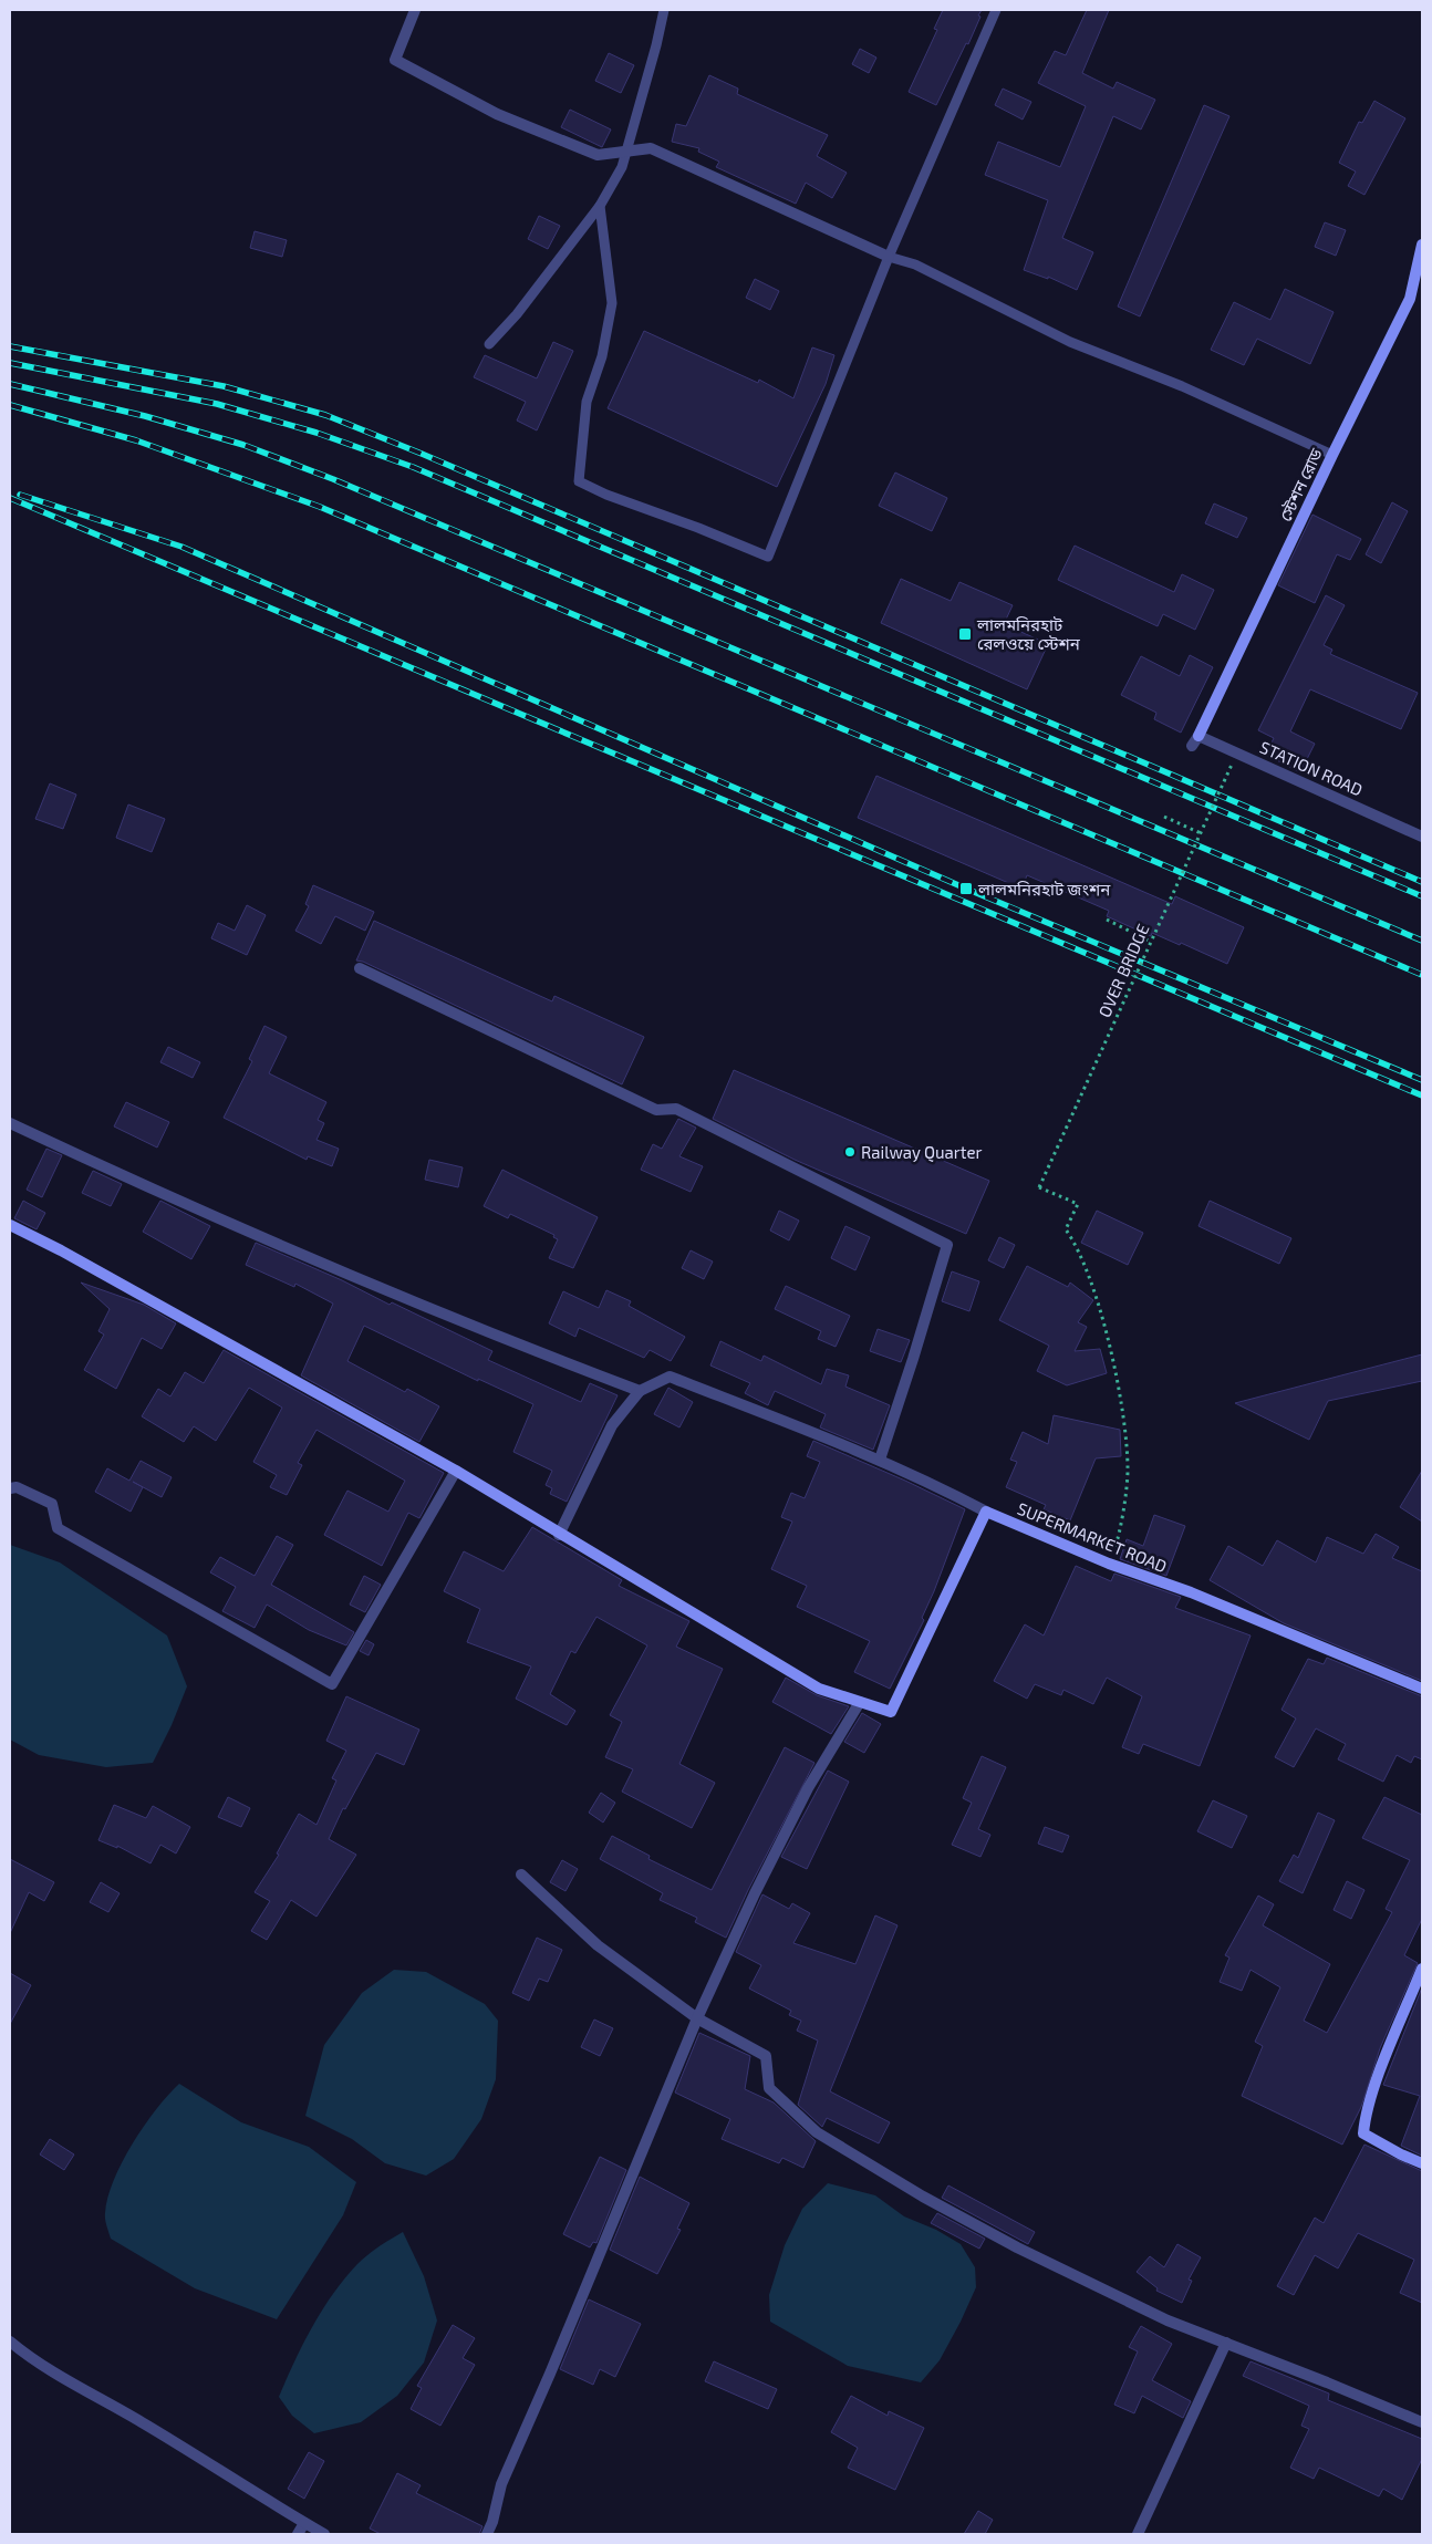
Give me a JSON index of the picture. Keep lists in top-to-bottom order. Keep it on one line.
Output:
{"streets":{"main road":["স্টেশন রোড","SUPERMARKET ROAD"],"street":["STATION ROAD"],"path":["OVER BRIDGE"]},"crossings":[["স্টেশন রোড","STATION ROAD"],["OVER BRIDGE","SUPERMARKET ROAD"]],"places":{"transit":["লালমনিরহাট রেলওয়ে স্টেশন","লালমনিরহাট জংশন"],"other":["Railway Quarter"]}}
